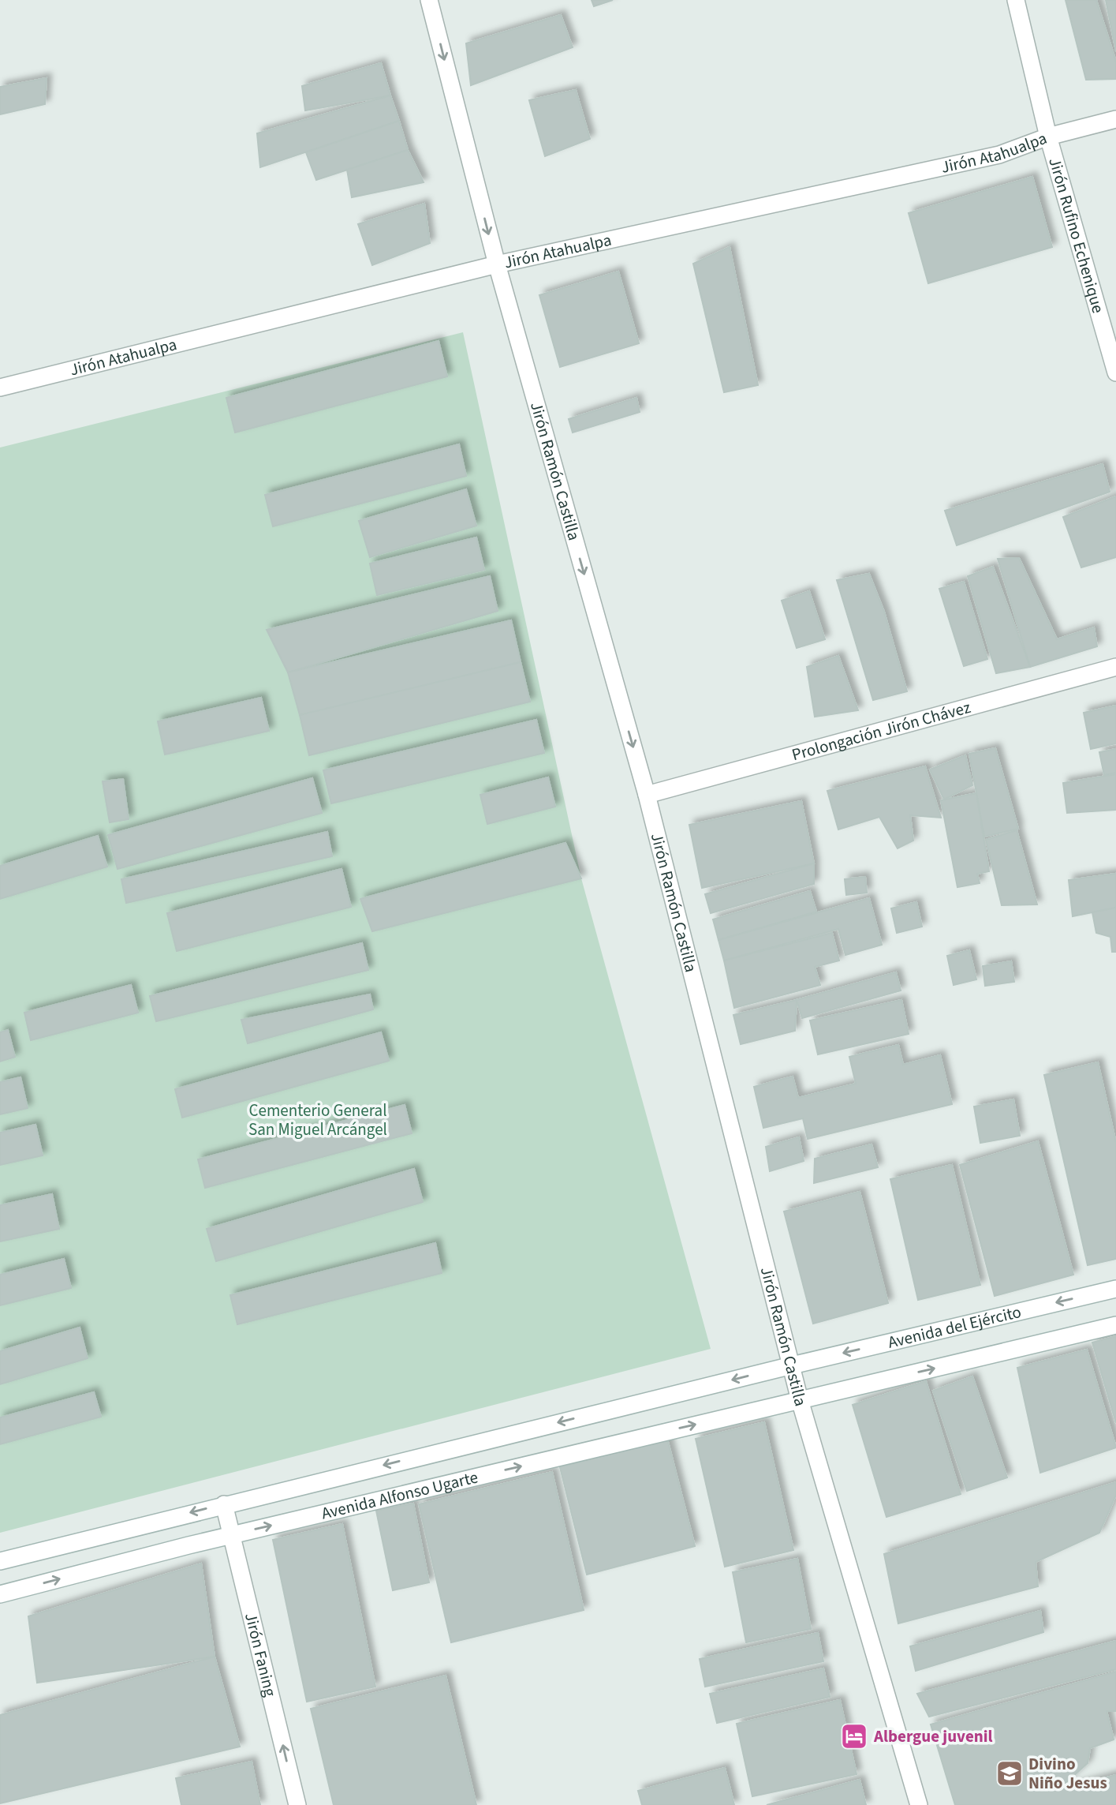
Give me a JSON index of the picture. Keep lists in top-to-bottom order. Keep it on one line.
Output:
{"streets":{"street":["Jirón Atahualpa","Jirón Rufino Echenique","Jirón Ramón Castilla","Prolongación Jirón Chávez","Avenida del Ejército","Avenida Alfonso Ugarte","Jirón Faning"]},"crossings":[["Jirón Atahualpa","Jirón Rufino Echenique"],["Jirón Atahualpa","Jirón Ramón Castilla"],["Jirón Ramón Castilla","Prolongación Jirón Chávez"],["Jirón Ramón Castilla","Avenida del Ejército"],["Jirón Ramón Castilla","Avenida Alfonso Ugarte"],["Avenida del Ejército","Avenida Alfonso Ugarte"],["Avenida Alfonso Ugarte","Jirón Faning"]],"one_way":["Jirón Ramón Castilla","Jirón Faning"],"parks":["Cementerio General San Miguel Arcángel"],"places":{"hotel":["Albergue juvenil"],"school or university":["Divino Niño Jesus"]}}
